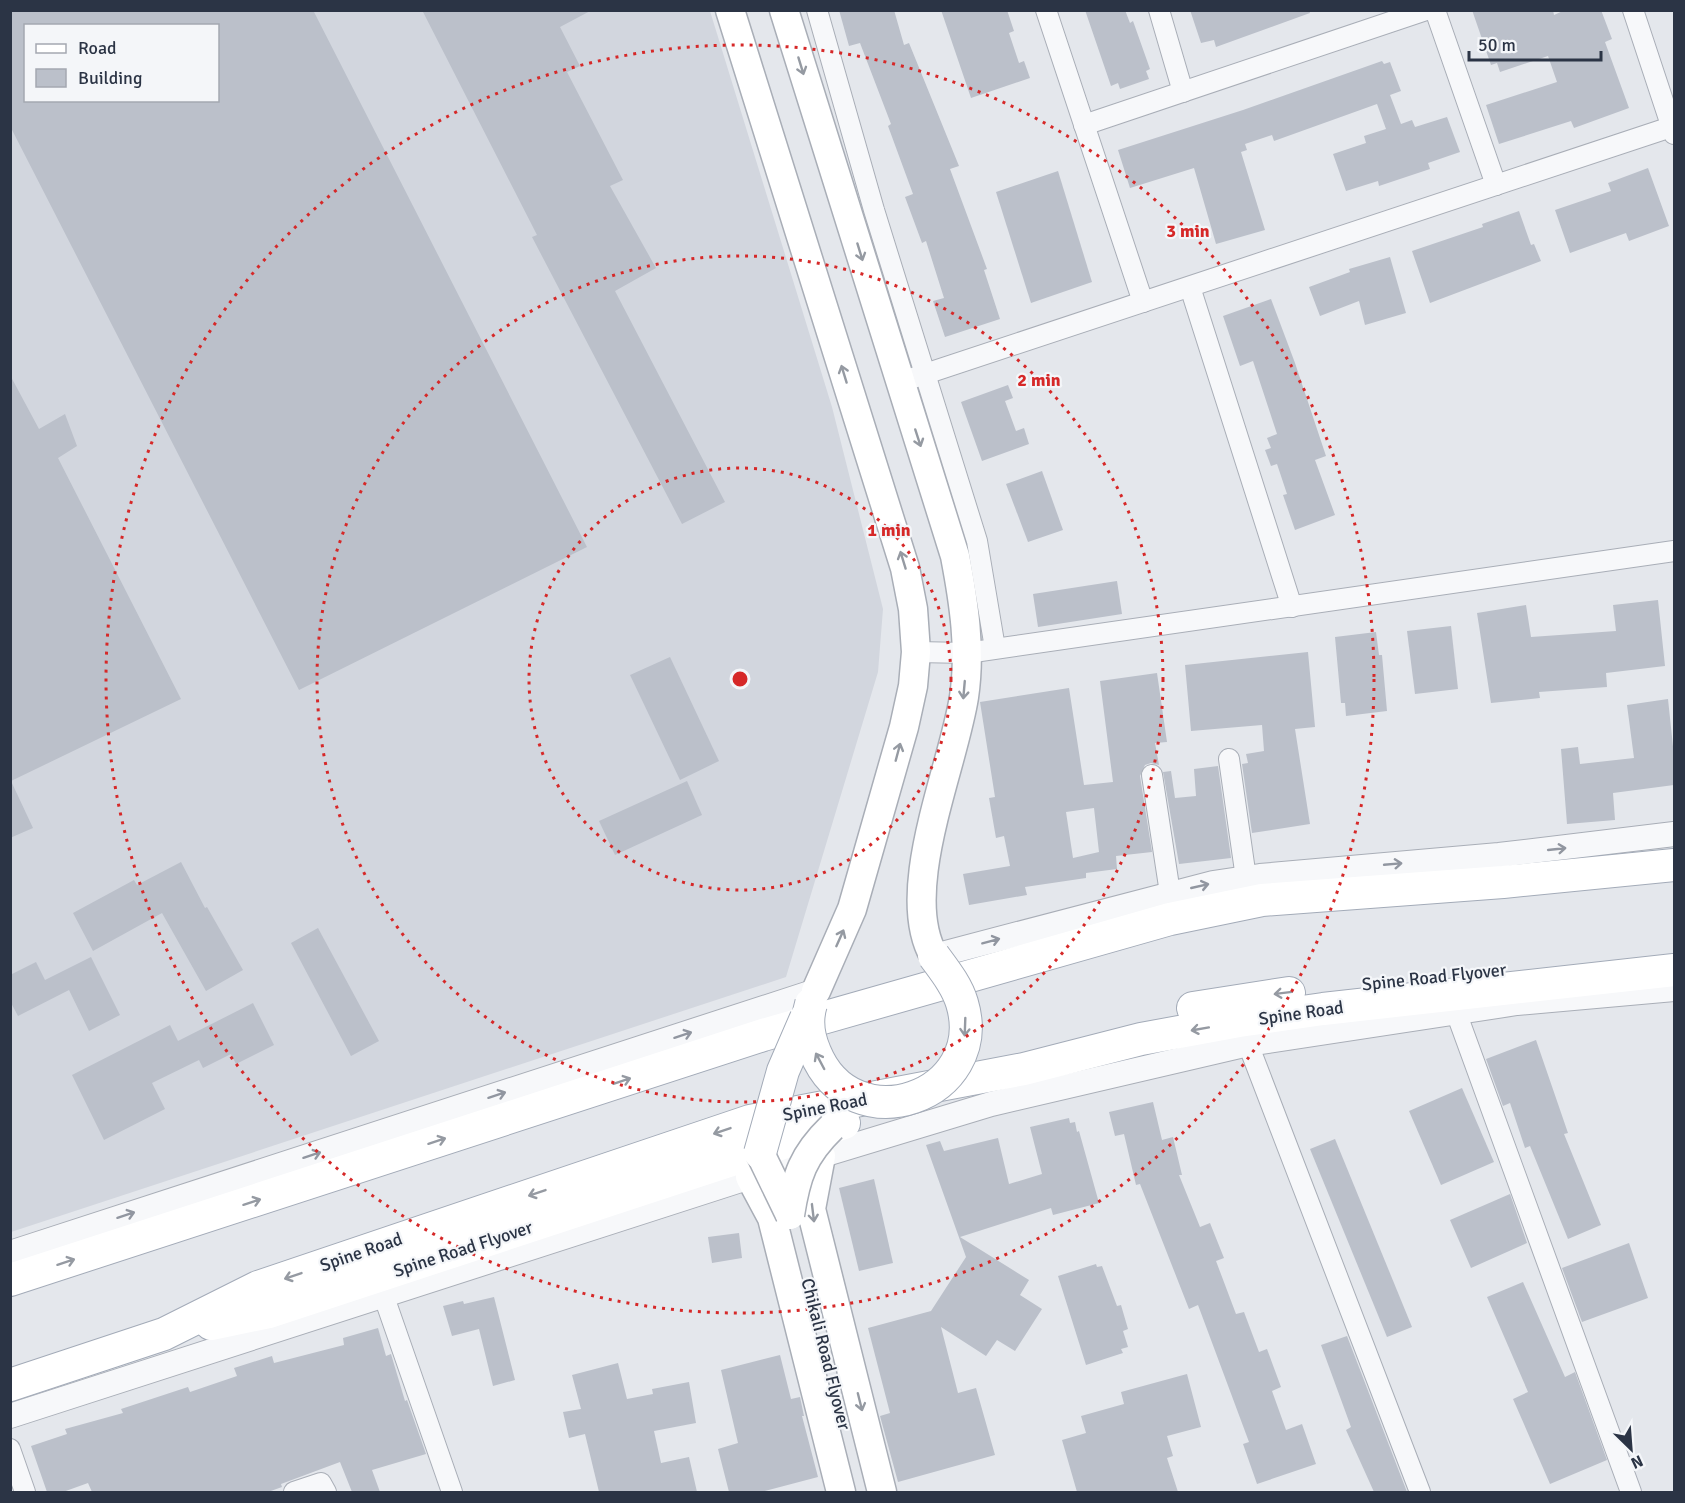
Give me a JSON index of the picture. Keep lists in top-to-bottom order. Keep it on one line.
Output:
{"streets":{"main road":["Spine Road Flyover","Spine Road","Chikali Road Flyover"]},"crossings":[["Spine Road Flyover","Spine Road"],["Spine Road Flyover","Chikali Road Flyover"],["Spine Road","Chikali Road Flyover"]],"legend":["Road","Building"],"scale_bar":"50 m","north":"bottom right","rings":["3 min","2 min","1 min"]}
